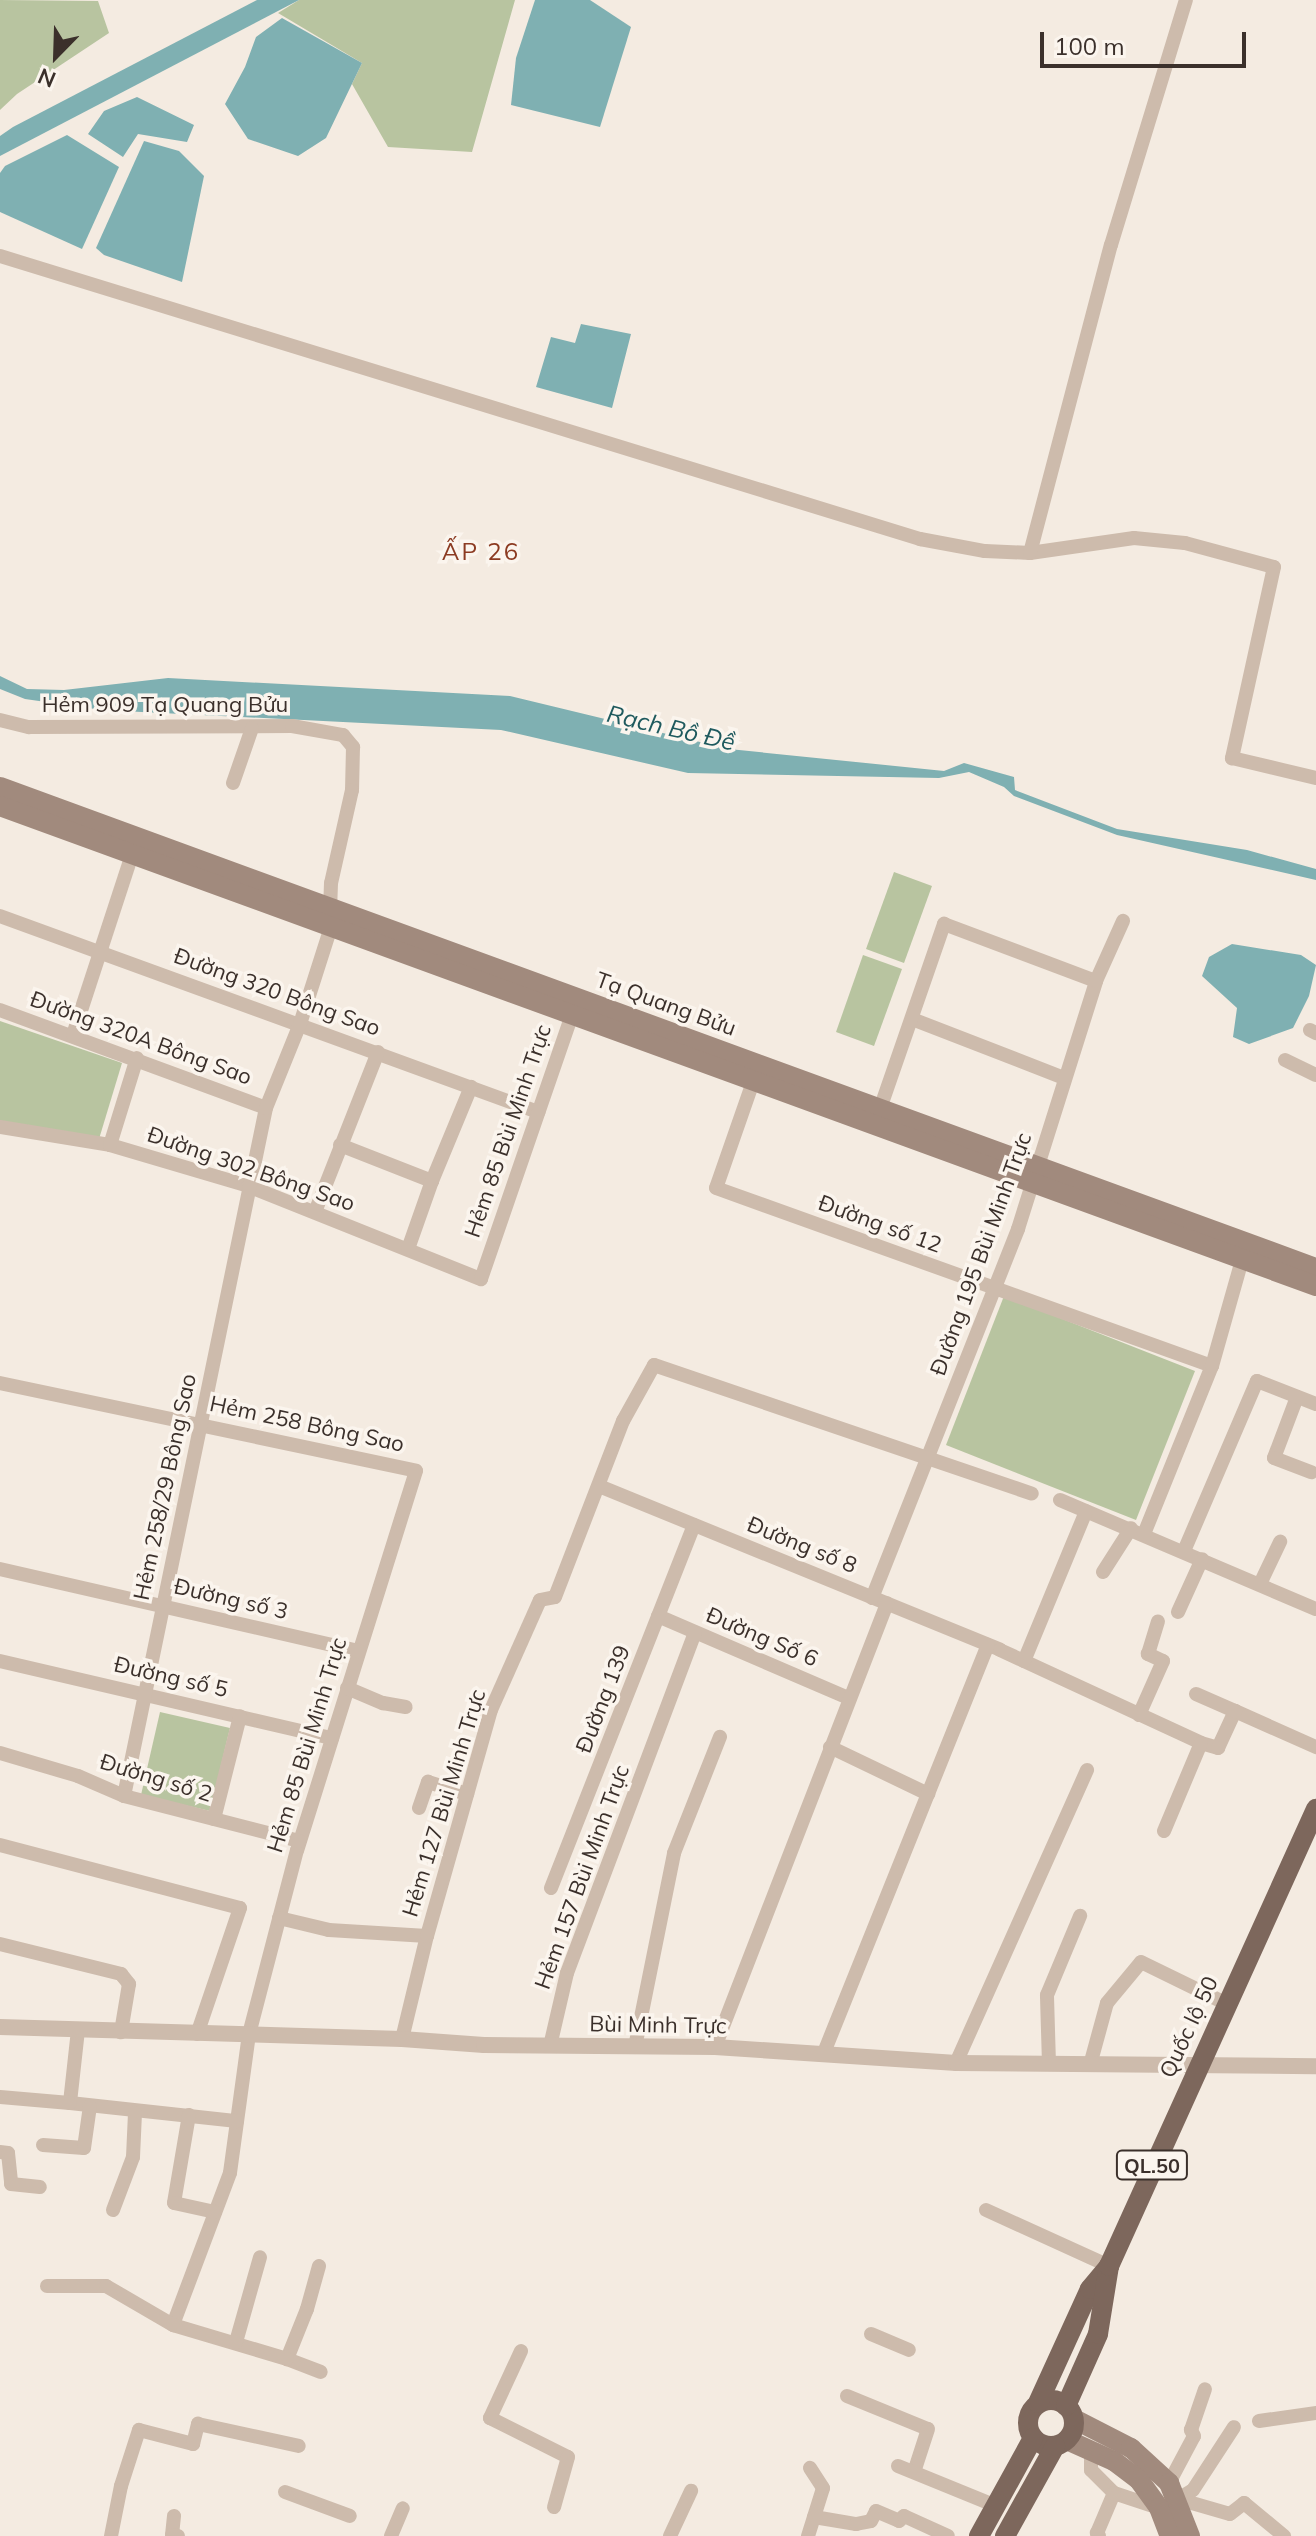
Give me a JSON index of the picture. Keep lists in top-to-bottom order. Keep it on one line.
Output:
{"streets":{"main road":["Tạ Quang Bửu","Quốc lộ 50","QL.50"],"street":["Hẻm 909 Tạ Quang Bửu","Đường 320 Bông Sao","Đường 320A Bông Sao","Hẻm 85 Bùi Minh Trực","Đường 302 Bông Sao","Đường số 12","Đường 195 Bùi Minh Trực","Hẻm 258 Bông Sao","Hẻm 258/29 Bông Sao","Đường số 8","Đường số 3","Đường Số 6","Đường số 5","Đường 139","Đường số 2","Hẻm 127 Bùi Minh Trực","Hẻm 157 Bùi Minh Trực","Bùi Minh Trực"]},"crossings":[["Hẻm 909 Tạ Quang Bửu","Đường 320 Bông Sao"],["Hẻm 909 Tạ Quang Bửu","Tạ Quang Bửu"],["Hẻm 909 Tạ Quang Bửu","Hẻm 258/29 Bông Sao"],["Đường 320 Bông Sao","Hẻm 85 Bùi Minh Trực"],["Đường 320 Bông Sao","Hẻm 258/29 Bông Sao"],["Tạ Quang Bửu","Hẻm 85 Bùi Minh Trực"],["Tạ Quang Bửu","Đường số 12"],["Tạ Quang Bửu","Đường 195 Bùi Minh Trực"],["Đường 320A Bông Sao","Hẻm 258/29 Bông Sao"],["Hẻm 85 Bùi Minh Trực","Đường 302 Bông Sao"],["Hẻm 85 Bùi Minh Trực","Hẻm 258 Bông Sao"],["Hẻm 85 Bùi Minh Trực","Đường số 3"],["Hẻm 85 Bùi Minh Trực","Đường số 5"],["Hẻm 85 Bùi Minh Trực","Đường số 2"],["Hẻm 85 Bùi Minh Trực","Bùi Minh Trực"],["Đường 302 Bông Sao","Hẻm 258/29 Bông Sao"],["Đường số 12","Đường 195 Bùi Minh Trực"],["Đường 195 Bùi Minh Trực","Đường số 8"],["Hẻm 258 Bông Sao","Hẻm 258/29 Bông Sao"],["Hẻm 258/29 Bông Sao","Đường số 3"],["Hẻm 258/29 Bông Sao","Đường số 5"],["Hẻm 258/29 Bông Sao","Đường số 2"],["Đường số 8","Đường 139"],["Đường số 8","Hẻm 127 Bùi Minh Trực"],["Đường Số 6","Đường 139"],["Đường Số 6","Hẻm 157 Bùi Minh Trực"],["Hẻm 127 Bùi Minh Trực","Bùi Minh Trực"],["Hẻm 157 Bùi Minh Trực","Bùi Minh Trực"],["Bùi Minh Trực","Quốc lộ 50"],["Quốc lộ 50","QL.50"]],"districts":["ẤP 26"],"water":["Rạch Bồ Đề"],"scale_bar":"100 m","north":"bottom left"}
